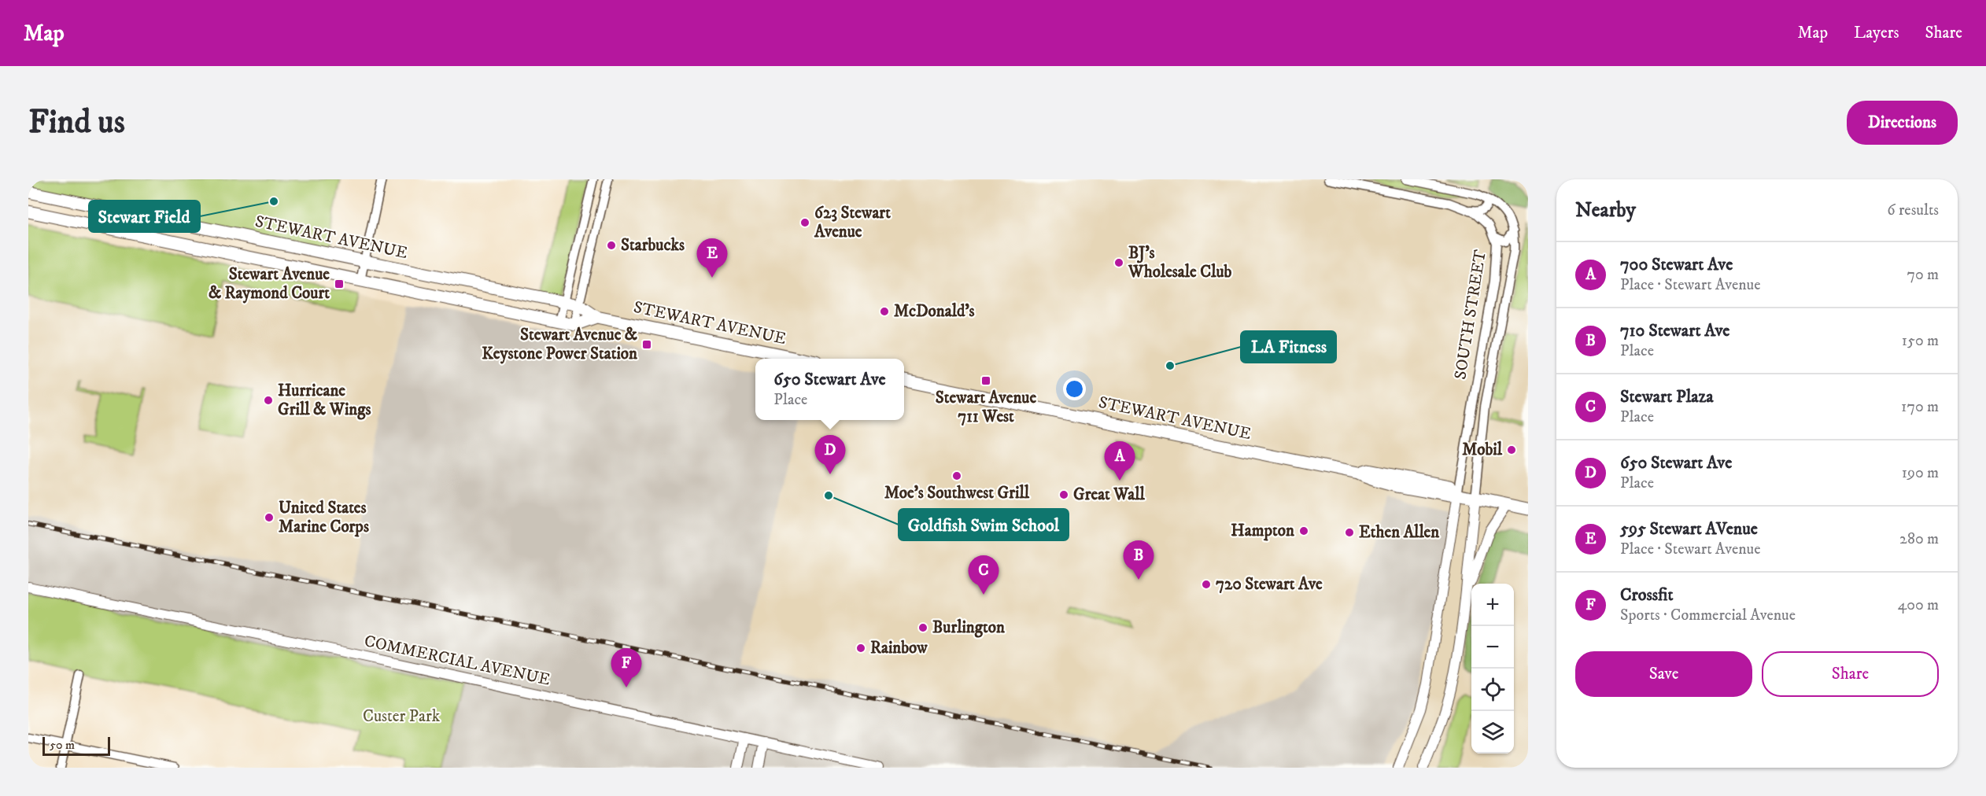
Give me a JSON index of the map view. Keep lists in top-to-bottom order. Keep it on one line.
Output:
{"streets":{"main road":["STEWART AVENUE"],"street":["SOUTH STREET","COMMERCIAL AVENUE"]},"crossings":[["STEWART AVENUE","SOUTH STREET"]],"parks":["Custer Park"],"places":{"other":["Stewart Field","623 Stewart Avenue","Starbucks","BJ's Wholesale Club","McDonald's","LA Fitness","Hurricane Grill & Wings","Mobil","Moe's Southwest Grill","Great Wall","Goldfish Swim School","United States Marine Corps","Hampton","Ethen Allen","720 Stewart Ave","Burlington","Rainbow"],"transit":["Stewart Avenue & Raymond Court","Stewart Avenue & Keystone Power Station","Stewart Avenue 711 West"]},"scale_bar":"50 m","page":{"header":"Map","nav":["Map","Layers","Share"],"buttons":["Directions",["Save","Share"]],"title":"Find us","heading":["Nearby","6 results"],"pins":["E","D","A","B","C","F"],"list":[{"mark":"A","name":"700 Stewart Ave","note":"Place · Stewart Avenue","value":"70 m"},{"mark":"B","name":"710 Stewart Ave","note":"Place","value":"150 m"},{"mark":"C","name":"Stewart Plaza","note":"Place","value":"170 m"},{"mark":"D","name":"650 Stewart Ave","note":"Place","value":"190 m"},{"mark":"E","name":"595 Stewart AVenue","note":"Place · Stewart Avenue","value":"280 m"},{"mark":"F","name":"Crossfit","note":"Sports · Commercial Avenue","value":"400 m"}],"popup":["650 Stewart Ave","Place"],"map_buttons":["+","−"],"scale":"50 m"}}
